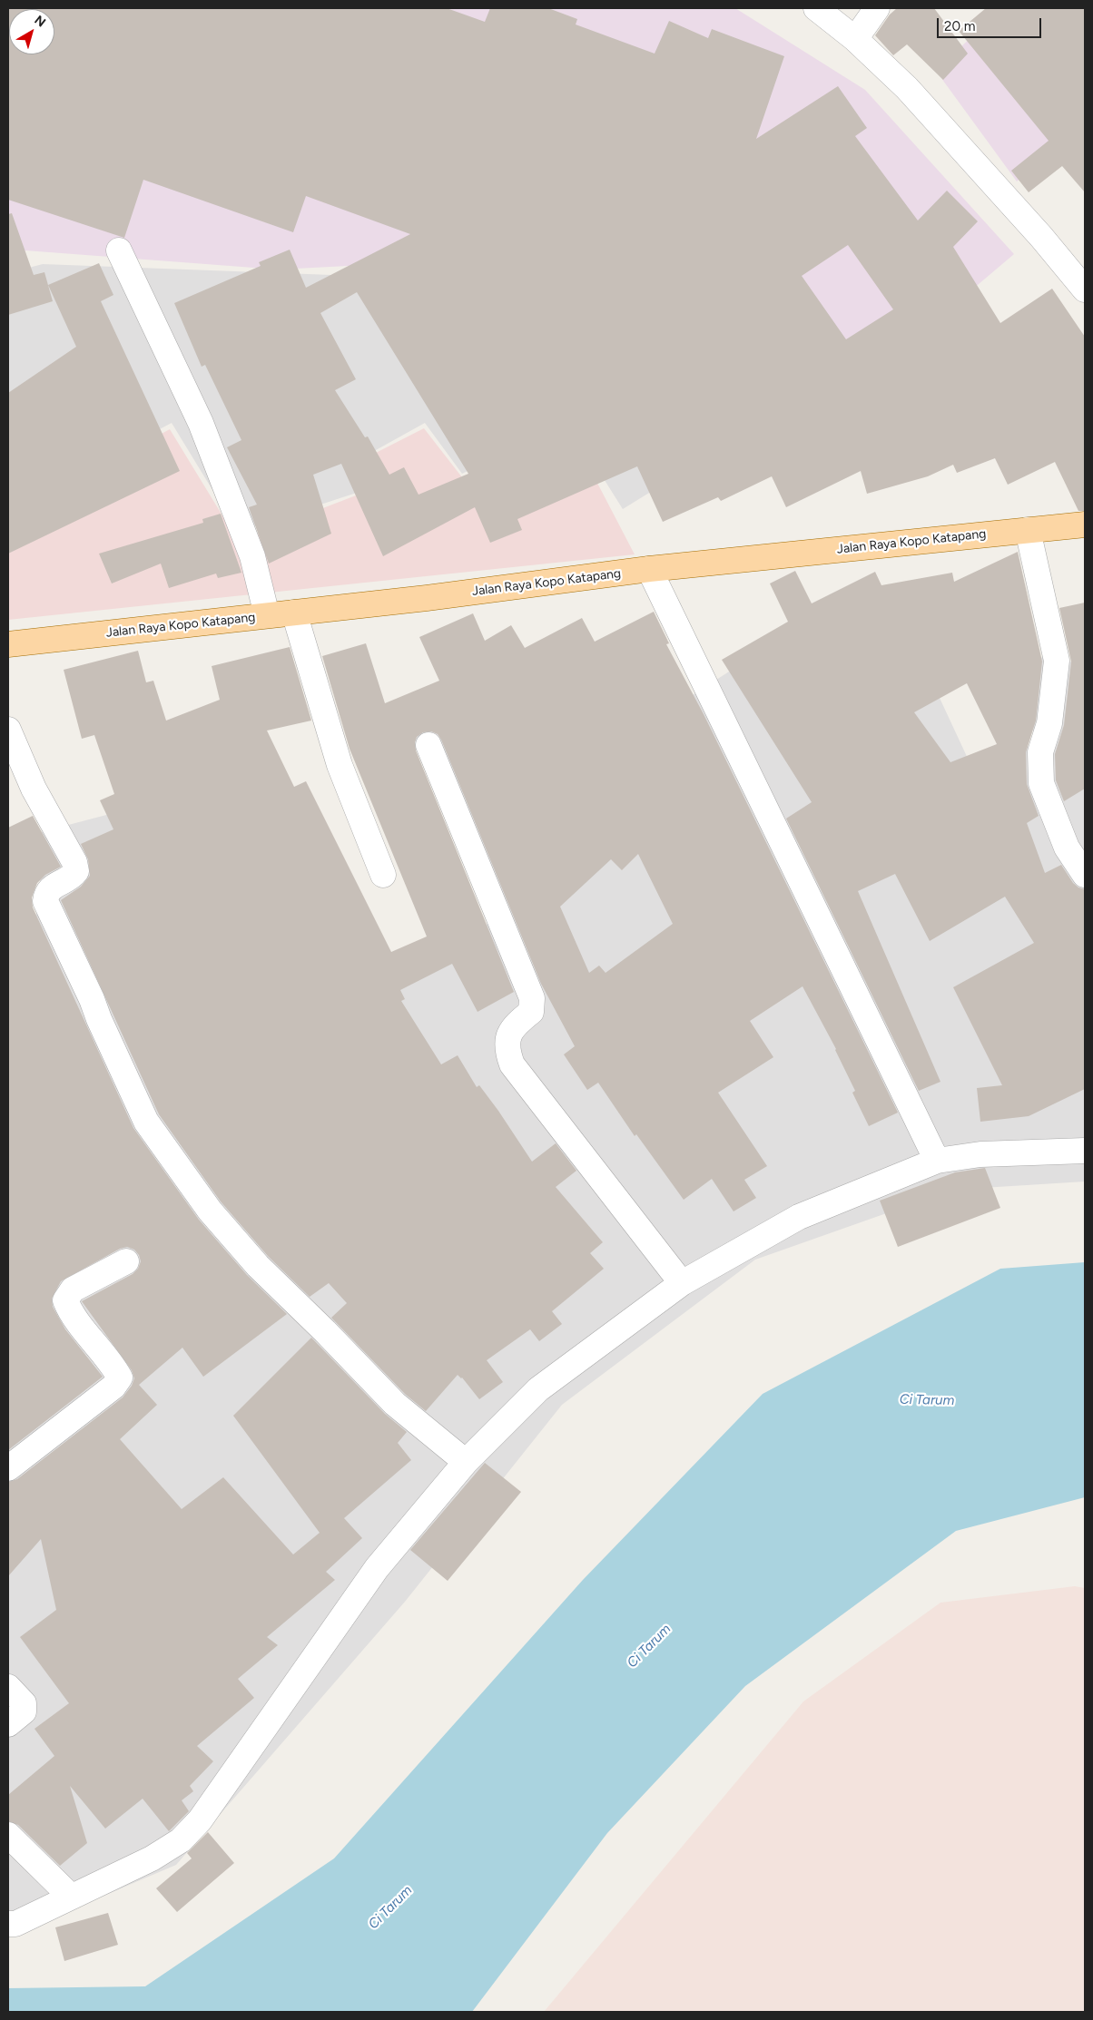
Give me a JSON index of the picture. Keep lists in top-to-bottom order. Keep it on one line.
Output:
{"streets":{"main road":["Jalan Raya Kopo Katapang"]},"water":["Ci Tarum"],"scale_bar":"20 m","north":"top right"}
